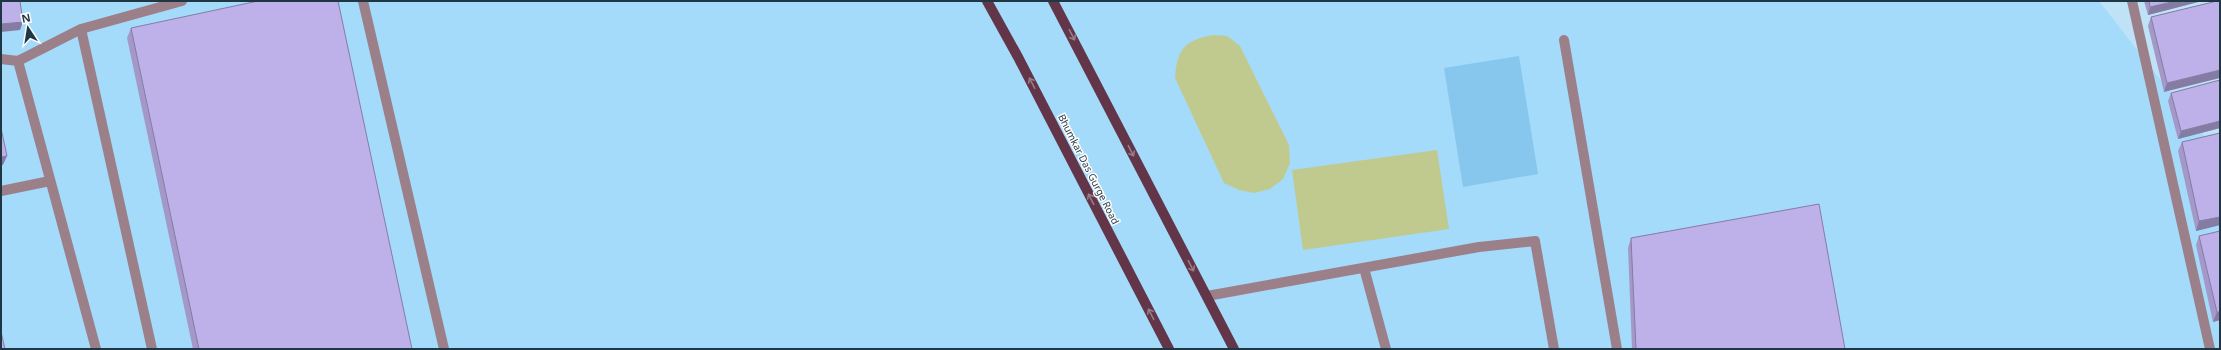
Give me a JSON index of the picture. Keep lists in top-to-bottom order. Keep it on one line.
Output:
{"streets":{"main road":["Bhumkar Das Gurge Road"]},"north":"top"}
